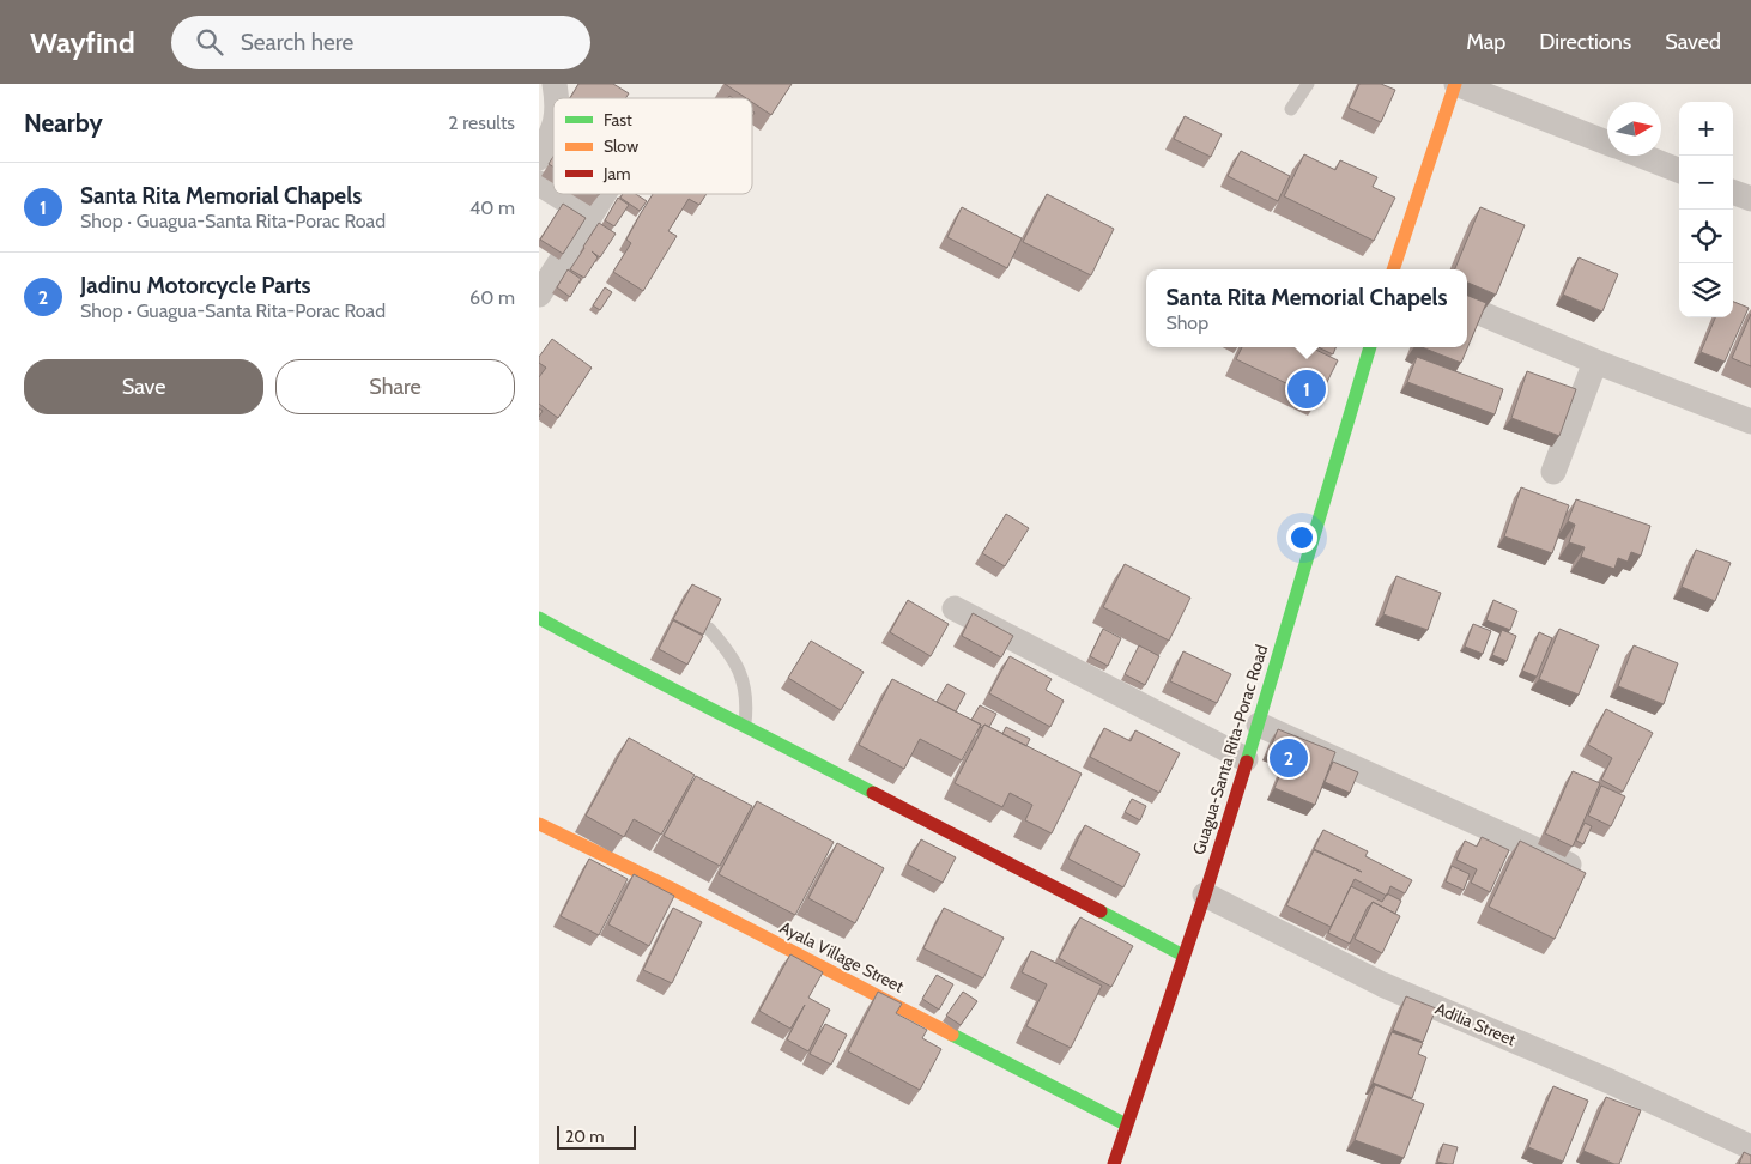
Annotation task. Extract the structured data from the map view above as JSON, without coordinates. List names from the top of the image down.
{
  "streets": {
    "street": ["Guagua-Santa Rita-Porac Road", "Ayala Village Street", "Adilia Street"]
  },
  "crossings": [
    ["Guagua-Santa Rita-Porac Road", "Ayala Village Street"],
    ["Guagua-Santa Rita-Porac Road", "Adilia Street"]
  ],
  "legend": ["Fast", "Slow", "Jam"],
  "scale_bar": "20 m",
  "north": "right",
  "page": {
    "header": "Wayfind",
    "search": "Search here",
    "nav": ["Map", "Directions", "Saved"],
    "heading": ["Nearby", "2 results"],
    "map_buttons": ["+", "−"],
    "list": [
      {
        "mark": "1",
        "name": "Santa Rita Memorial Chapels",
        "note": "Shop · Guagua-Santa Rita-Porac Road",
        "value": "40 m"
      },
      {
        "mark": "2",
        "name": "Jadinu Motorcycle Parts",
        "note": "Shop · Guagua-Santa Rita-Porac Road",
        "value": "60 m"
      }
    ],
    "popup": ["Santa Rita Memorial Chapels", "Shop"],
    "buttons": ["Save", "Share"],
    "pins": ["1", "2"],
    "scale": "20 m"
  }
}
